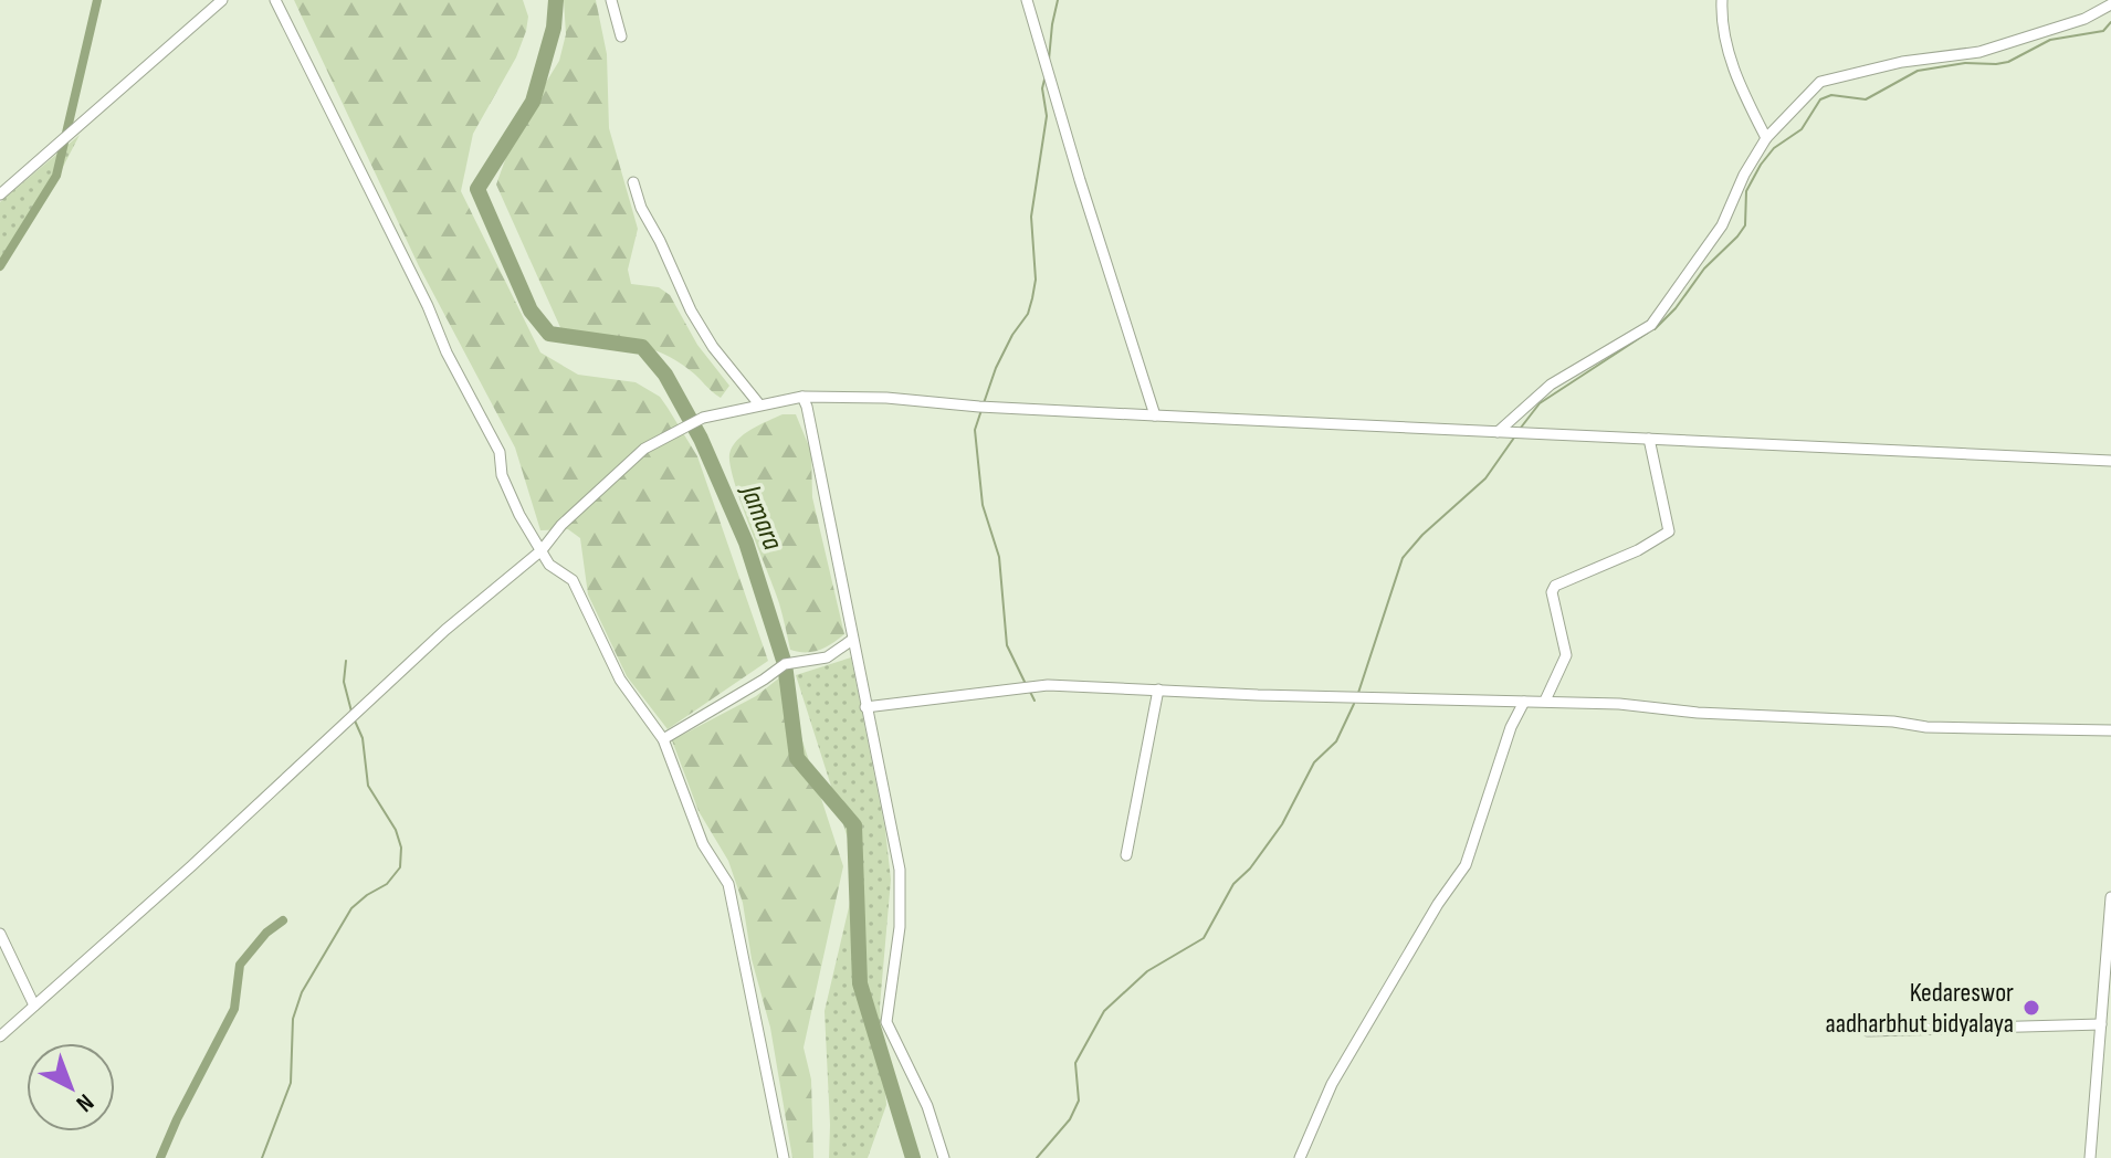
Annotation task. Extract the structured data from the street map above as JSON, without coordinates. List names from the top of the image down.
{
  "water": ["Jamara"],
  "places": ["Kedareswor aadharbhut bidyalaya"],
  "north": "bottom right"
}
